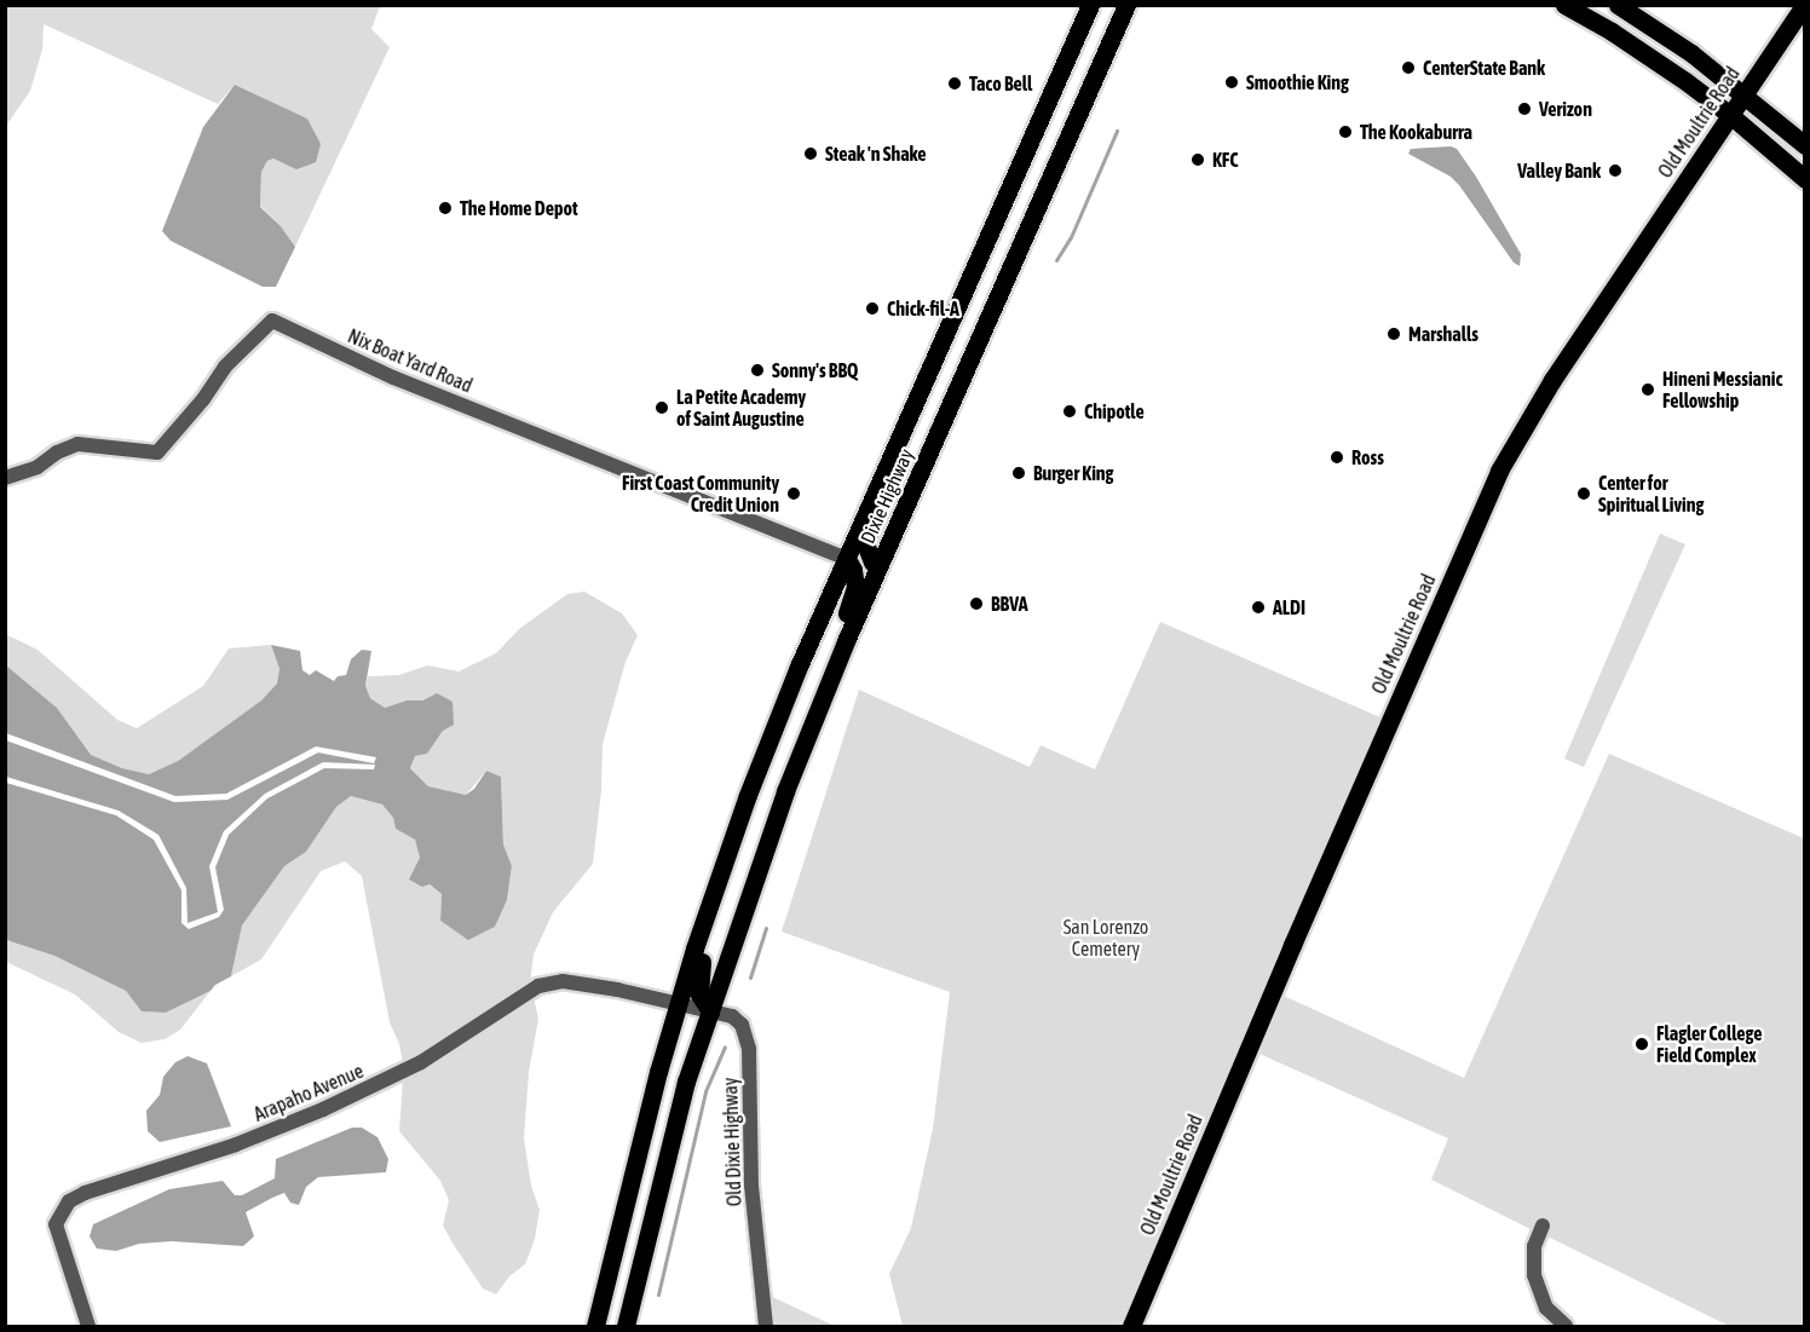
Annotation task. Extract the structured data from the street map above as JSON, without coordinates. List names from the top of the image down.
{
  "streets": {
    "main road": ["Old Moultrie Road", "Dixie Highway"],
    "street": ["Nix Boat Yard Road", "Arapaho Avenue", "Old Dixie Highway"]
  },
  "crossings": [
    ["Nix Boat Yard Road", "Dixie Highway"],
    ["Dixie Highway", "Arapaho Avenue"],
    ["Dixie Highway", "Old Dixie Highway"],
    ["Arapaho Avenue", "Old Dixie Highway"]
  ],
  "parks": ["San Lorenzo Cemetery"],
  "places": [
    "CenterState Bank",
    "Smoothie King",
    "Taco Bell",
    "Verizon",
    "The Kookaburra",
    "Steak 'n Shake",
    "KFC",
    "Valley Bank",
    "The Home Depot",
    "Chick-fil-A",
    "Marshalls",
    "Sonny's BBQ",
    "Hineni Messianic Fellowship",
    "La Petite Academy of Saint Augustine",
    "Chipotle",
    "Ross",
    "Burger King",
    "First Coast Community Credit Union",
    "Center for Spiritual Living",
    "BBVA",
    "ALDI",
    "Flagler College Field Complex"
  ]
}
